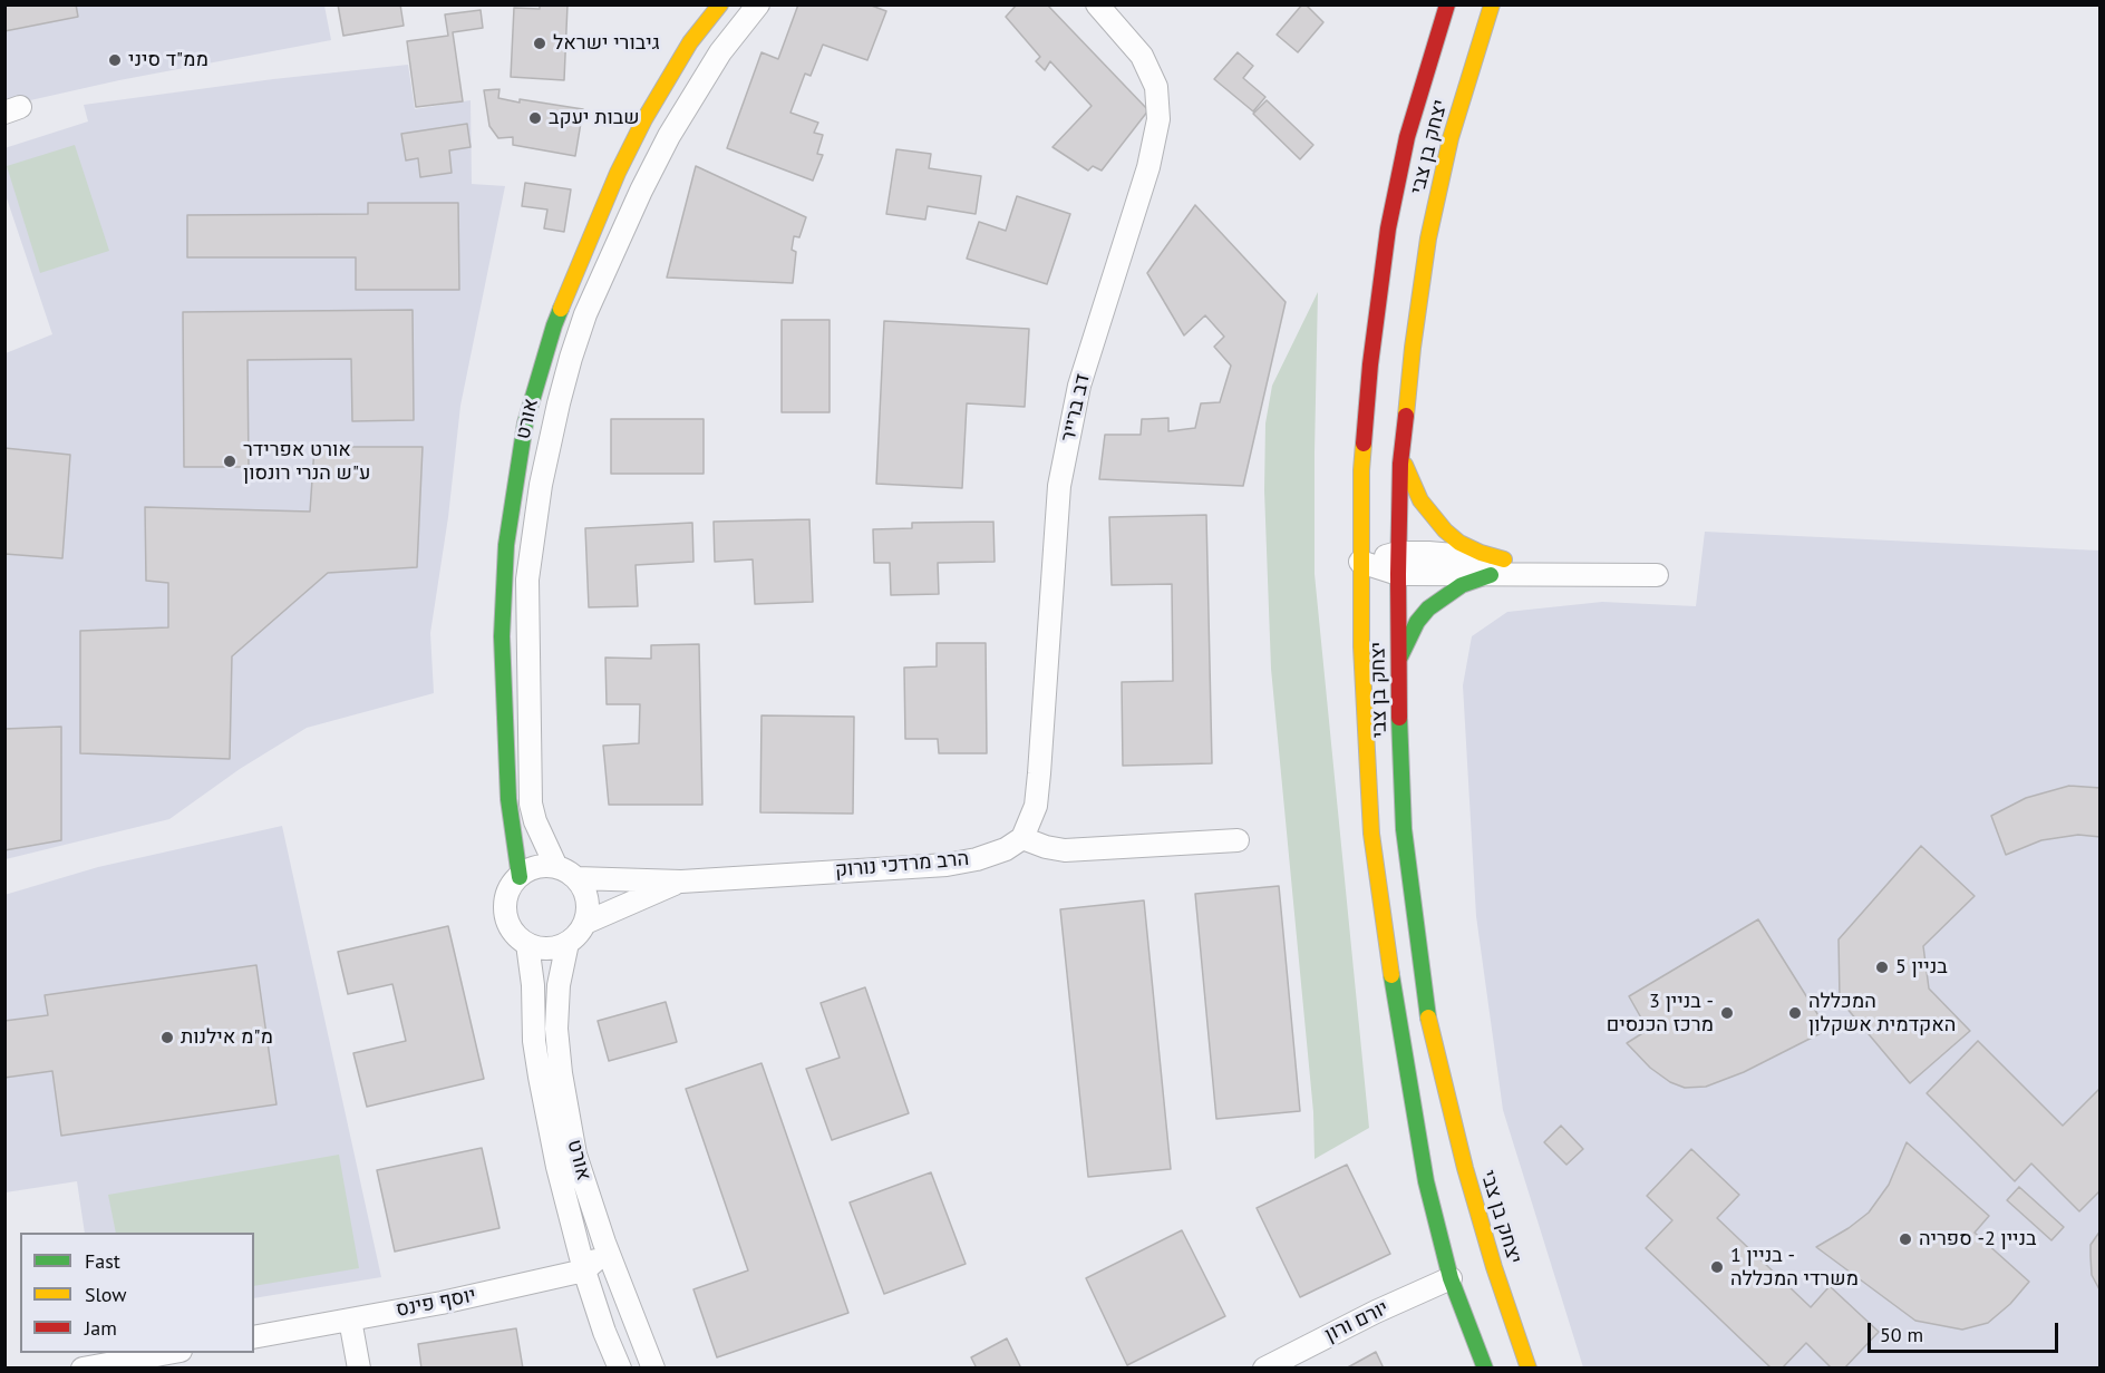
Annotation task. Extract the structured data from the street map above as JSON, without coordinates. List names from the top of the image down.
{
  "streets": {
    "street": [
      "יצחק בן צבי",
      "דב ברייר",
      "אורט",
      "הרב מרדכי נורוק",
      "יוסף פינס",
      "יורם ורון"
    ]
  },
  "crossings": [
    ["יצחק בן צבי", "יורם ורון"],
    ["דב ברייר", "הרב מרדכי נורוק"],
    ["אורט", "הרב מרדכי נורוק"],
    ["אורט", "יוסף פינס"]
  ],
  "places": [
    "גיבורי ישראל",
    "ממ\"ד סיני",
    "שבות יעקב",
    "אורט אפרידר ע\"ש הנרי רונסון",
    "בניין 5",
    "בניין 3 - מרכז הכנסים",
    "המכללה האקדמית אשקלון",
    "מ\"מ אילנות",
    "בניין 2- ספריה",
    "בניין 1 - משרדי המכללה"
  ],
  "legend": ["Fast", "Slow", "Jam"],
  "scale_bar": "50 m"
}
